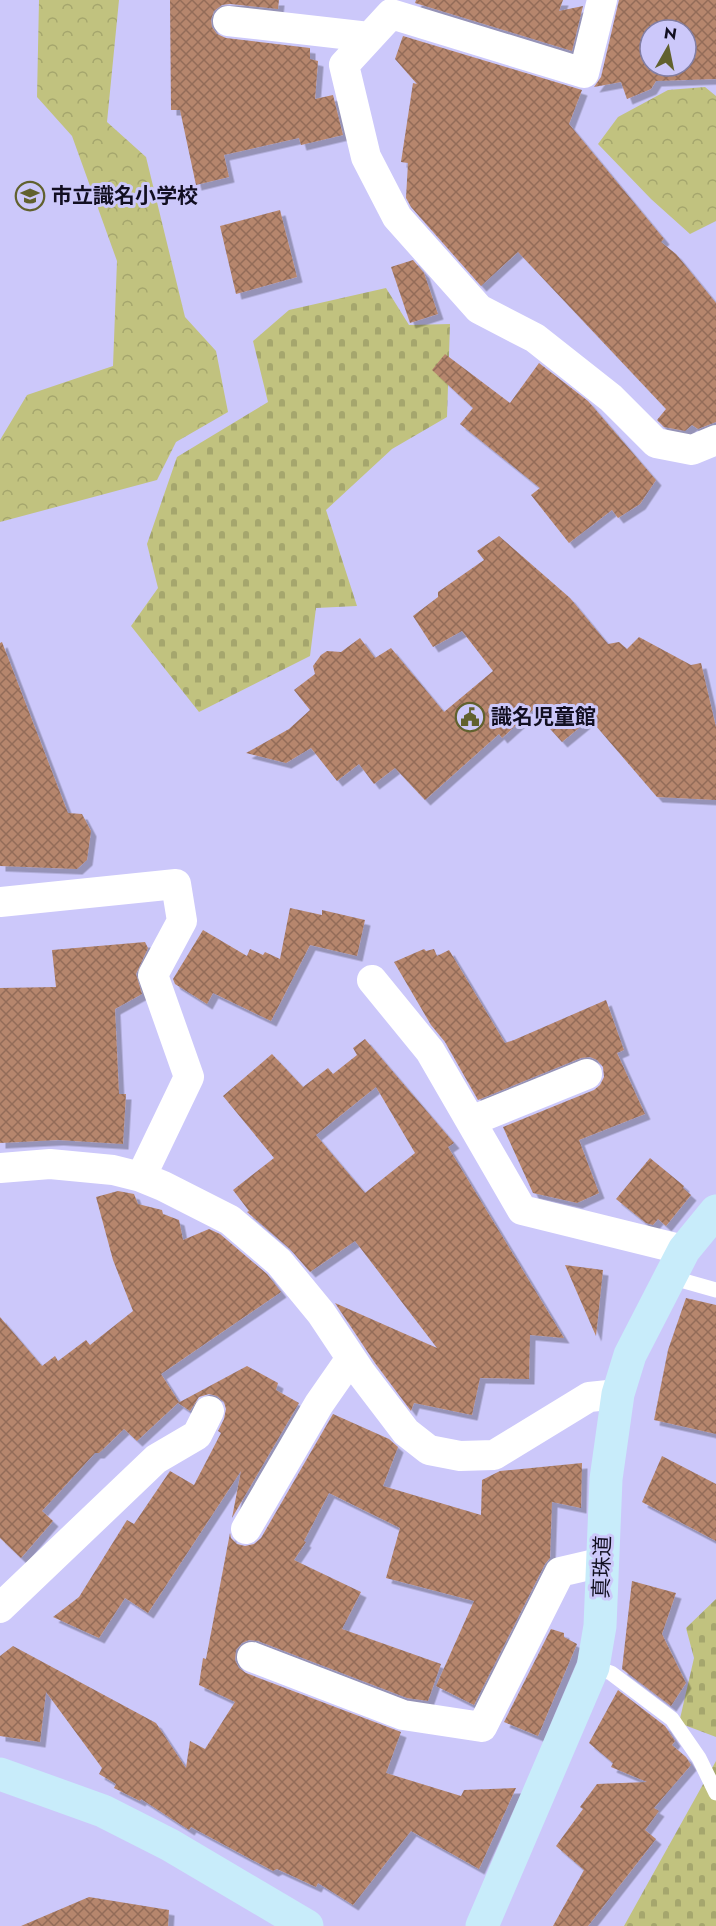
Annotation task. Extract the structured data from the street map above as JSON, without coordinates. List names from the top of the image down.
{
  "streets": {
    "street": ["真珠道"]
  },
  "places": {
    "school or university": ["市立識名小学校"],
    "public building": ["識名児童館"]
  },
  "north": "top"
}
